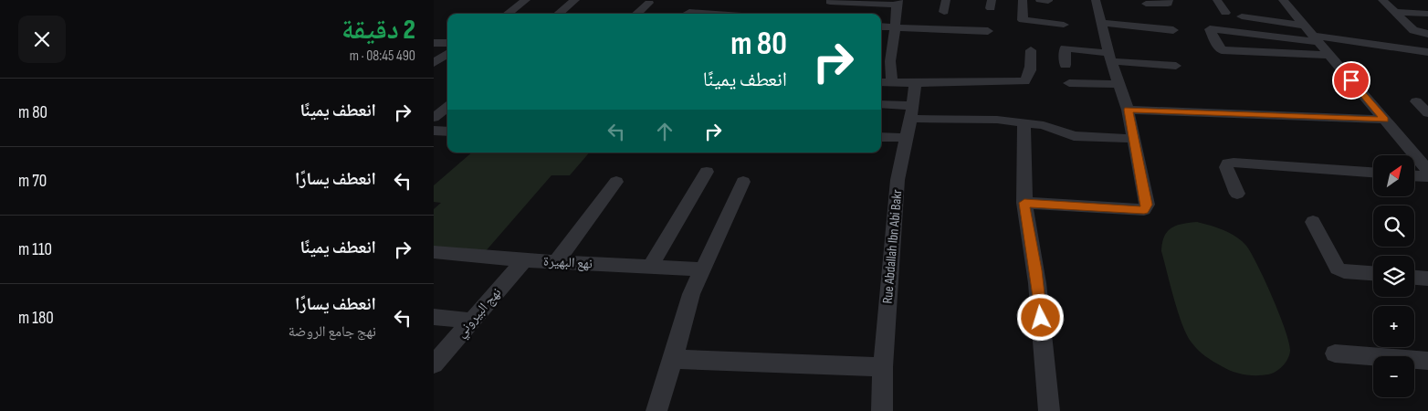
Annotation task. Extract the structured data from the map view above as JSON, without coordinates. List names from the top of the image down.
{
  "streets": {
    "street": ["Rue Abdallah Ibn Abi Bakr", "نهع البهيرة", "نهج البيروني"]
  },
  "crossings": [
    ["نهع البهيرة", "نهج البيروني"]
  ],
  "north": "top right",
  "page": {
    "heading": ["2 دقيقة", "490 m · 08:45"],
    "turn": ["80 m", "انعطف يمينًا"],
    "list": [
      {
        "name": "انعطف يمينًا",
        "value": "80 m"
      },
      {
        "name": "انعطف يسارًا",
        "value": "70 m"
      },
      {
        "name": "انعطف يمينًا",
        "value": "110 m"
      },
      {
        "name": "انعطف يسارًا",
        "note": "نهج جامع الروضة",
        "value": "180 m"
      }
    ],
    "map_buttons": ["+", "−"]
  }
}
